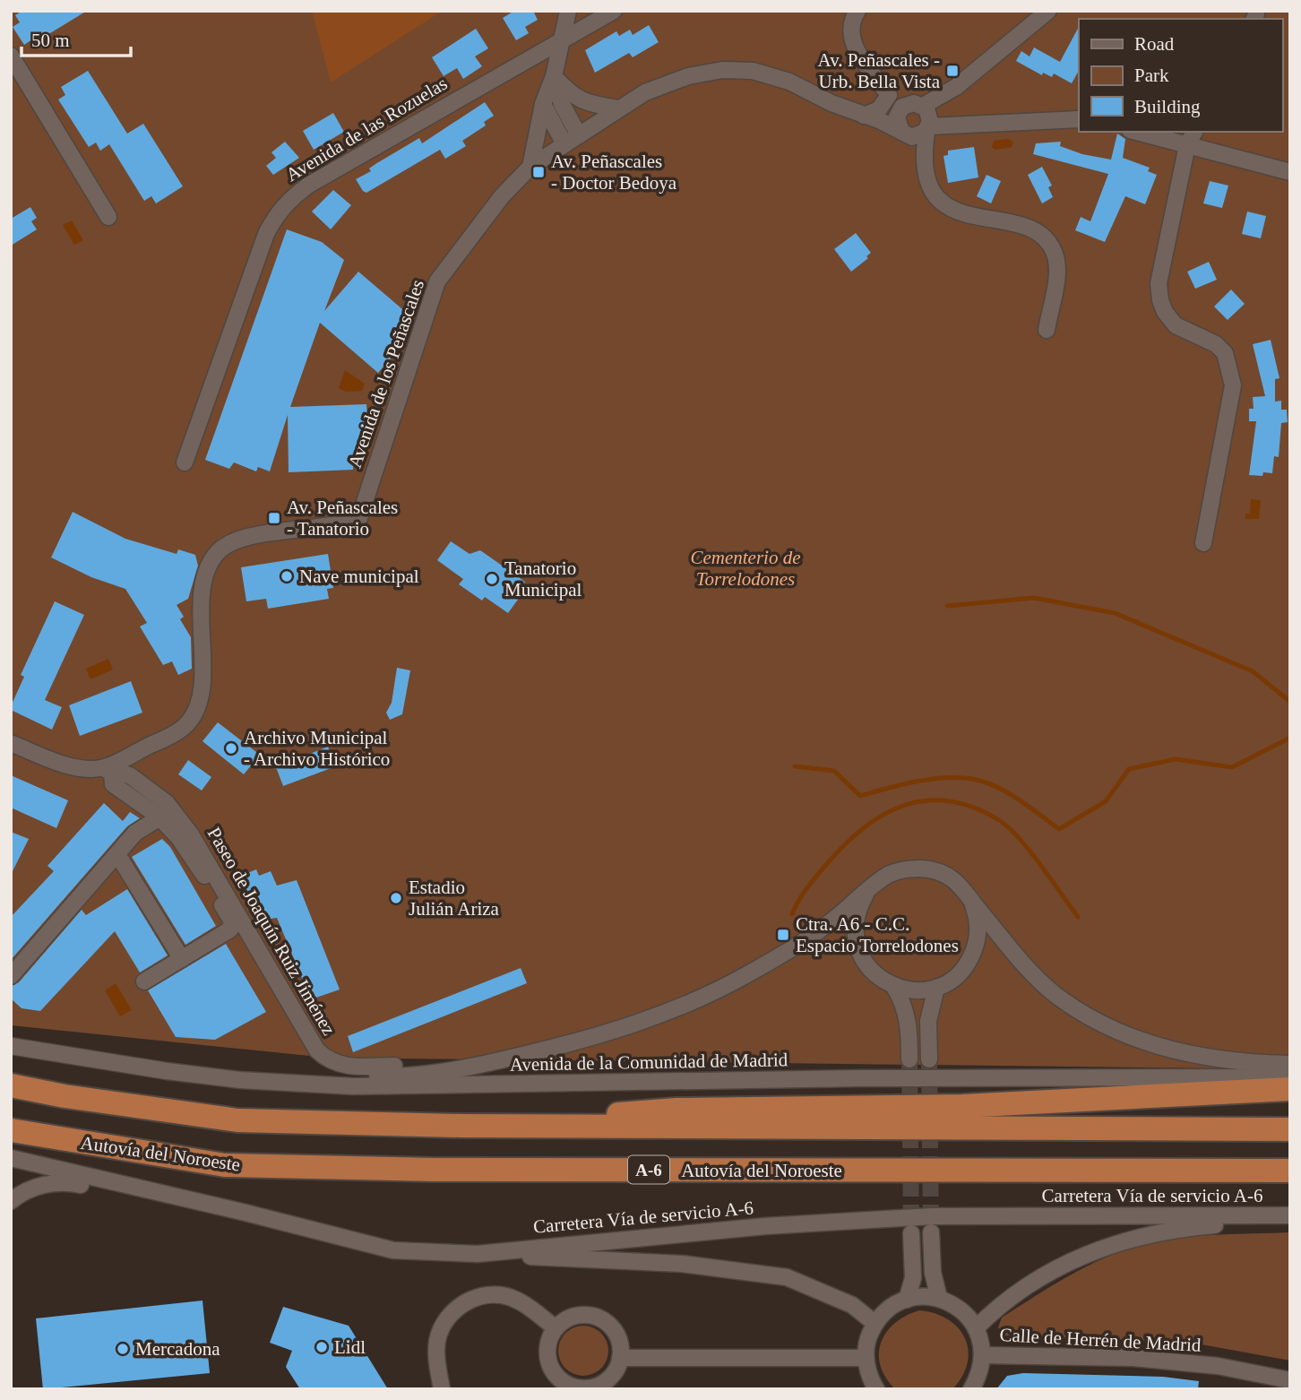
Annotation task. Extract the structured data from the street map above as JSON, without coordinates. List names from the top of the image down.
{
  "streets": {
    "highway": ["Autovía del Noroeste", "A-6"],
    "street": [
      "Avenida de las Rozuelas",
      "Avenida de los Peñascales",
      "Paseo de Joaquín Ruiz Jiménez",
      "Avenida de la Comunidad de Madrid",
      "Carretera Vía de servicio A-6",
      "Calle de Herrén de Madrid"
    ]
  },
  "crossings": [
    ["Avenida de los Peñascales", "Paseo de Joaquín Ruiz Jiménez"]
  ],
  "parks": ["Cementerio de Torrelodones"],
  "places": {
    "transit": [
      "Av. Peñascales - Urb. Bella Vista",
      "Av. Peñascales - Doctor Bedoya",
      "Av. Peñascales - Tanatorio",
      "Ctra. A6 - C.C. Espacio Torrelodones"
    ],
    "other": [
      "Nave municipal",
      "Tanatorio Municipal",
      "Archivo Municipal - Archivo Histórico",
      "Estadio Julián Ariza",
      "Lidl",
      "Mercadona"
    ]
  },
  "legend": ["Road", "Park", "Building"],
  "scale_bar": "50 m"
}
